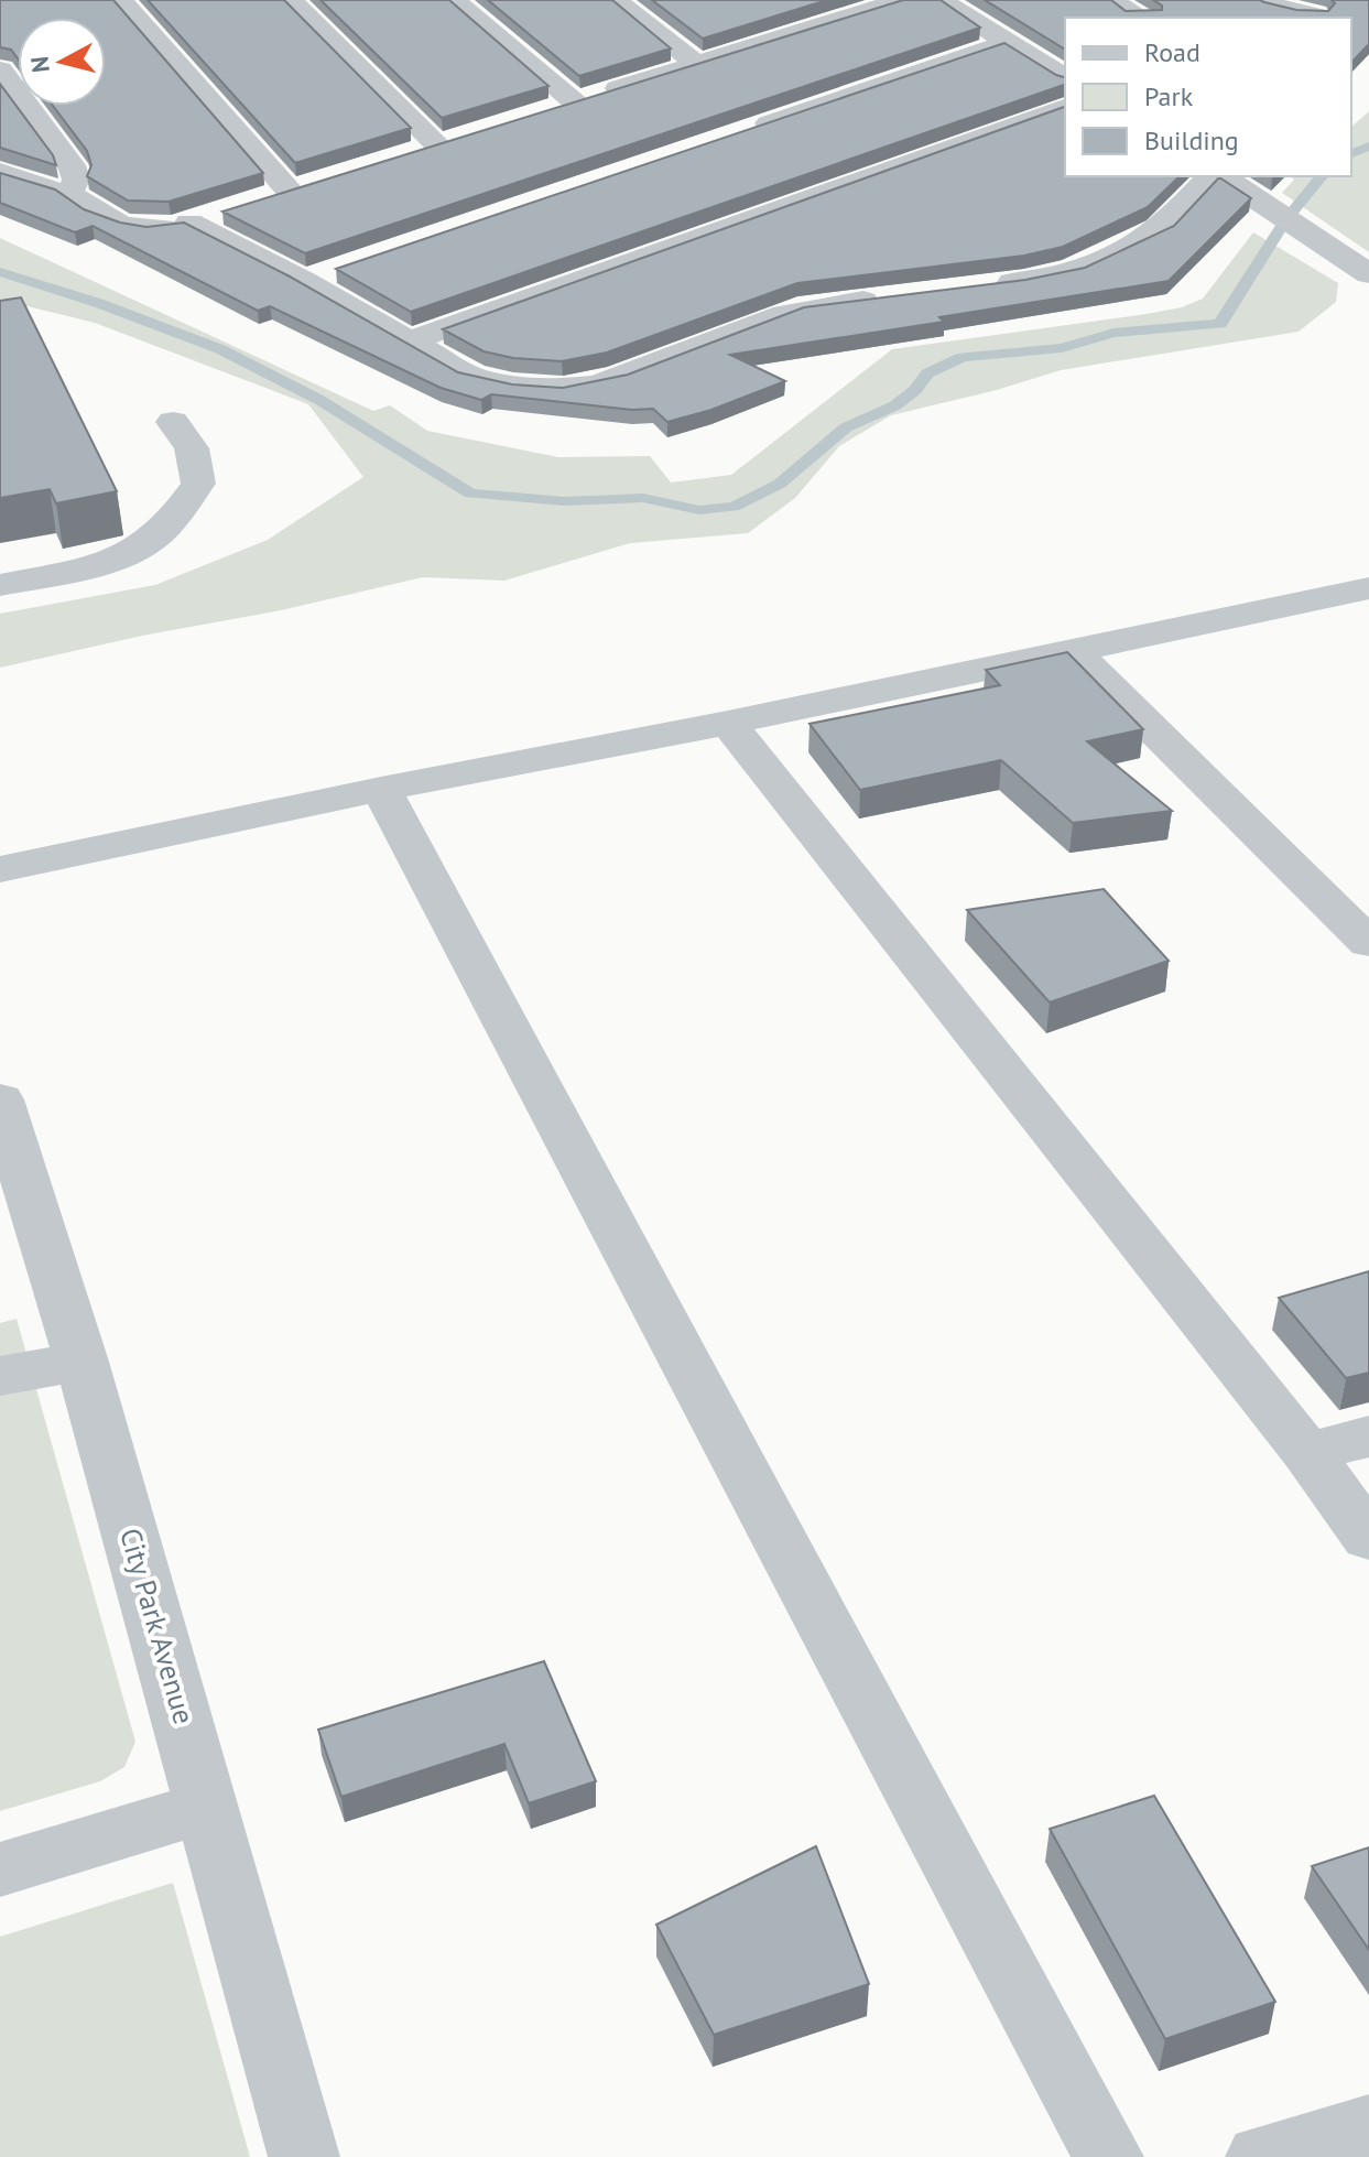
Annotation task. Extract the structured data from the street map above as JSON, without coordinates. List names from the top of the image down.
{
  "streets": {
    "street": ["City Park Avenue"]
  },
  "legend": ["Road", "Park", "Building"],
  "north": "left"
}
